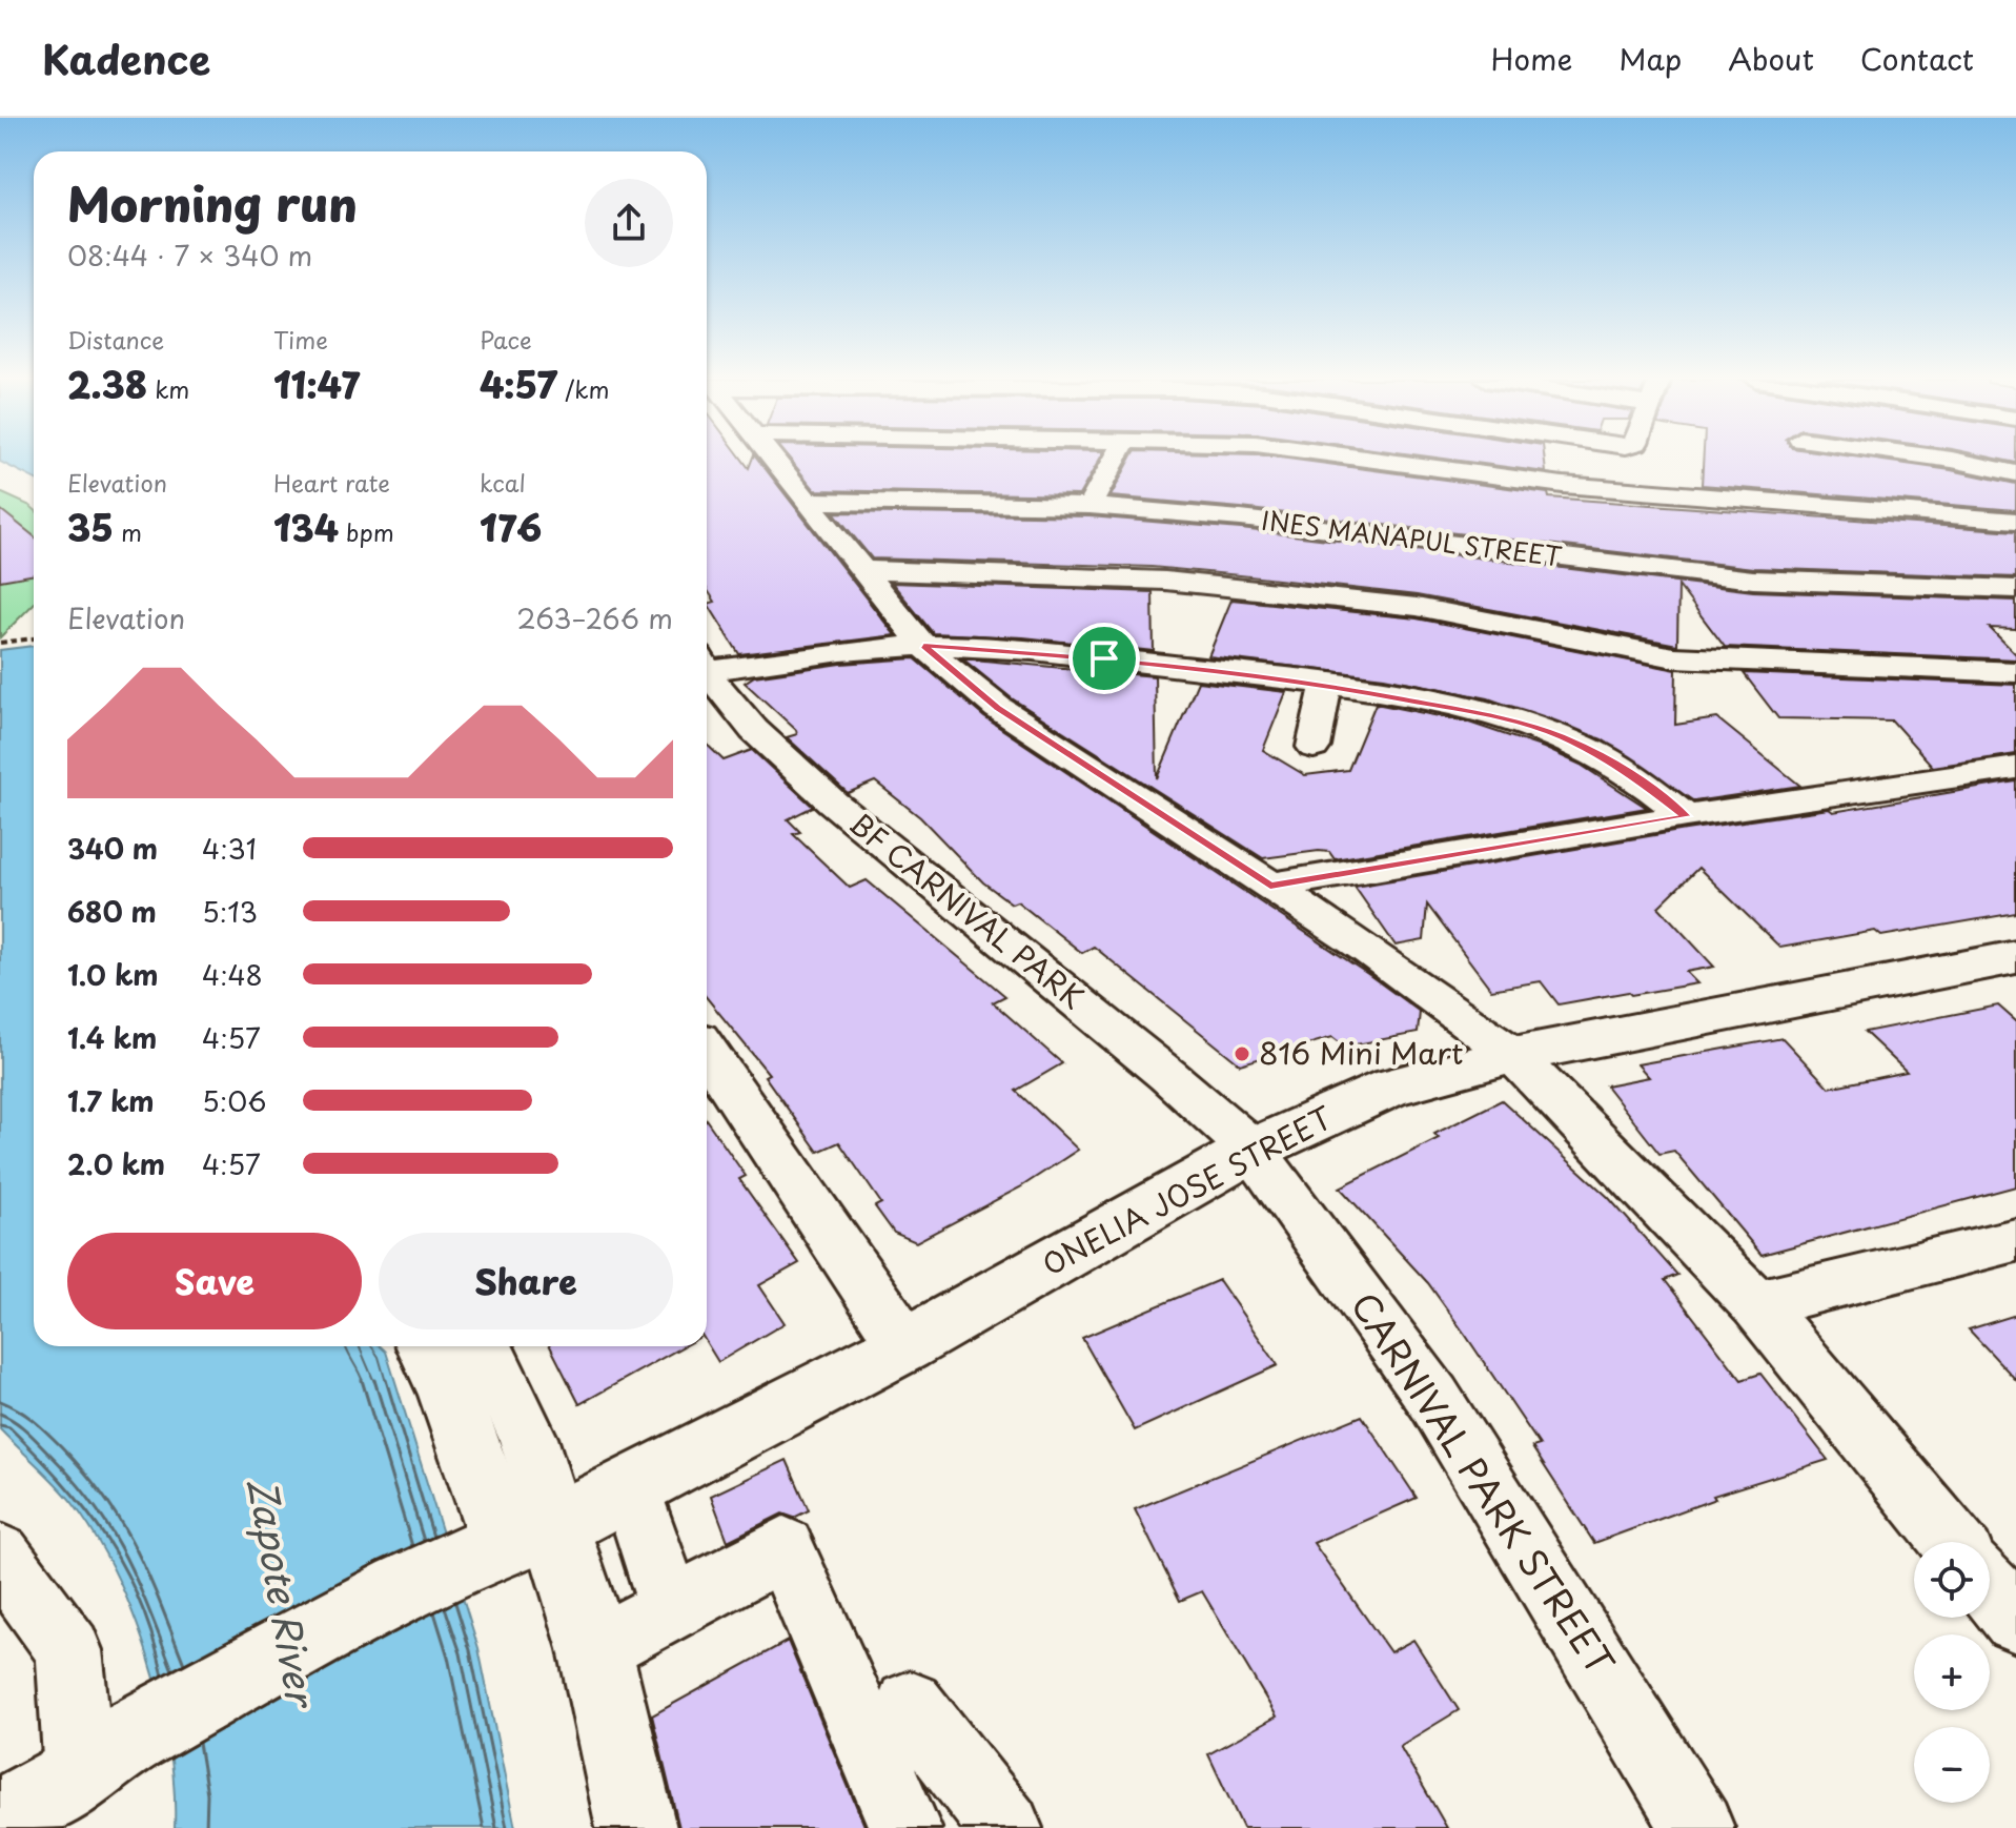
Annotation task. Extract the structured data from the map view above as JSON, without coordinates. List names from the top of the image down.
{
  "streets": {
    "main road": ["ONELIA JOSE STREET"],
    "street": ["INES MANAPUL STREET", "BF CARNIVAL PARK", "CARNIVAL PARK STREET"]
  },
  "crossings": [
    ["BF CARNIVAL PARK", "ONELIA JOSE STREET"],
    ["BF CARNIVAL PARK", "CARNIVAL PARK STREET"],
    ["ONELIA JOSE STREET", "CARNIVAL PARK STREET"]
  ],
  "water": ["Zapote River"],
  "places": ["816 Mini Mart"],
  "page": {
    "header": "Kadence",
    "nav": [
      "Home",
      "Map",
      "About",
      "Contact"
    ],
    "heading": ["Morning run", "08:44 · 7 × 340 m"],
    "stats": [
      ["Distance", "2.38 km"],
      ["Time", "11:47"],
      ["Pace", "4:57 /km"],
      ["Elevation", "35 m"],
      ["Heart rate", "134 bpm"],
      ["kcal", "176"]
    ],
    "chart": ["Elevation", "263–266 m"],
    "list": [
      {
        "name": "340 m",
        "note": "4:31"
      },
      {
        "name": "680 m",
        "note": "5:13"
      },
      {
        "name": "1.0 km",
        "note": "4:48"
      },
      {
        "name": "1.4 km",
        "note": "4:57"
      },
      {
        "name": "1.7 km",
        "note": "5:06"
      },
      {
        "name": "2.0 km",
        "note": "4:57"
      }
    ],
    "buttons": ["Save", "Share"],
    "map_buttons": ["+", "−"]
  }
}
